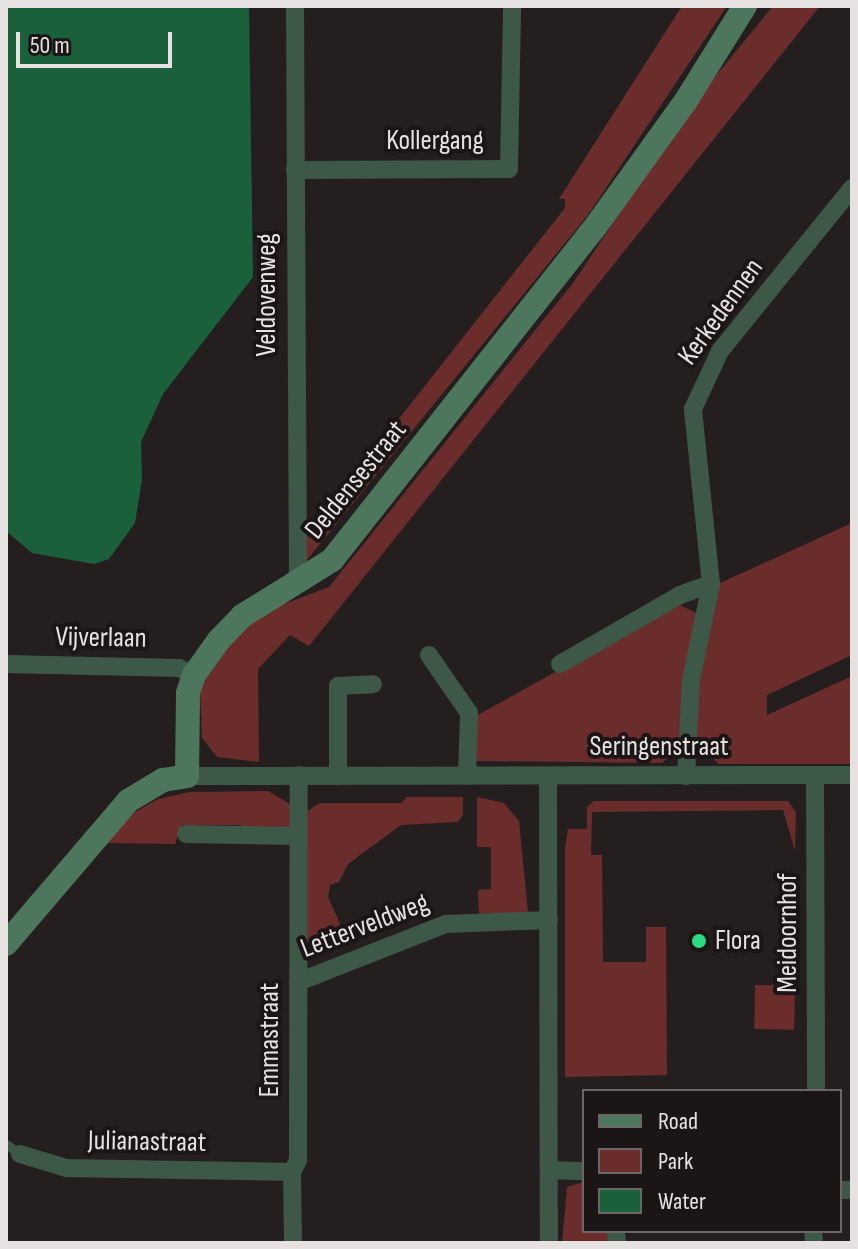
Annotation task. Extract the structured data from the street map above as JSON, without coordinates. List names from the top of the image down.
{
  "streets": {
    "street": [
      "Kollergang",
      "Veldovenweg",
      "Kerkedennen",
      "Deldensestraat",
      "Vijverlaan",
      "Seringenstraat",
      "Letterveldweg",
      "Meidoornhof",
      "Emmastraat",
      "Julianastraat"
    ]
  },
  "crossings": [
    ["Kollergang", "Veldovenweg"],
    ["Veldovenweg", "Deldensestraat"],
    ["Kerkedennen", "Seringenstraat"],
    ["Deldensestraat", "Vijverlaan"],
    ["Seringenstraat", "Meidoornhof"],
    ["Seringenstraat", "Emmastraat"],
    ["Letterveldweg", "Emmastraat"],
    ["Emmastraat", "Julianastraat"]
  ],
  "places": ["Flora"],
  "legend": ["Road", "Park", "Water"],
  "scale_bar": "50 m"
}
